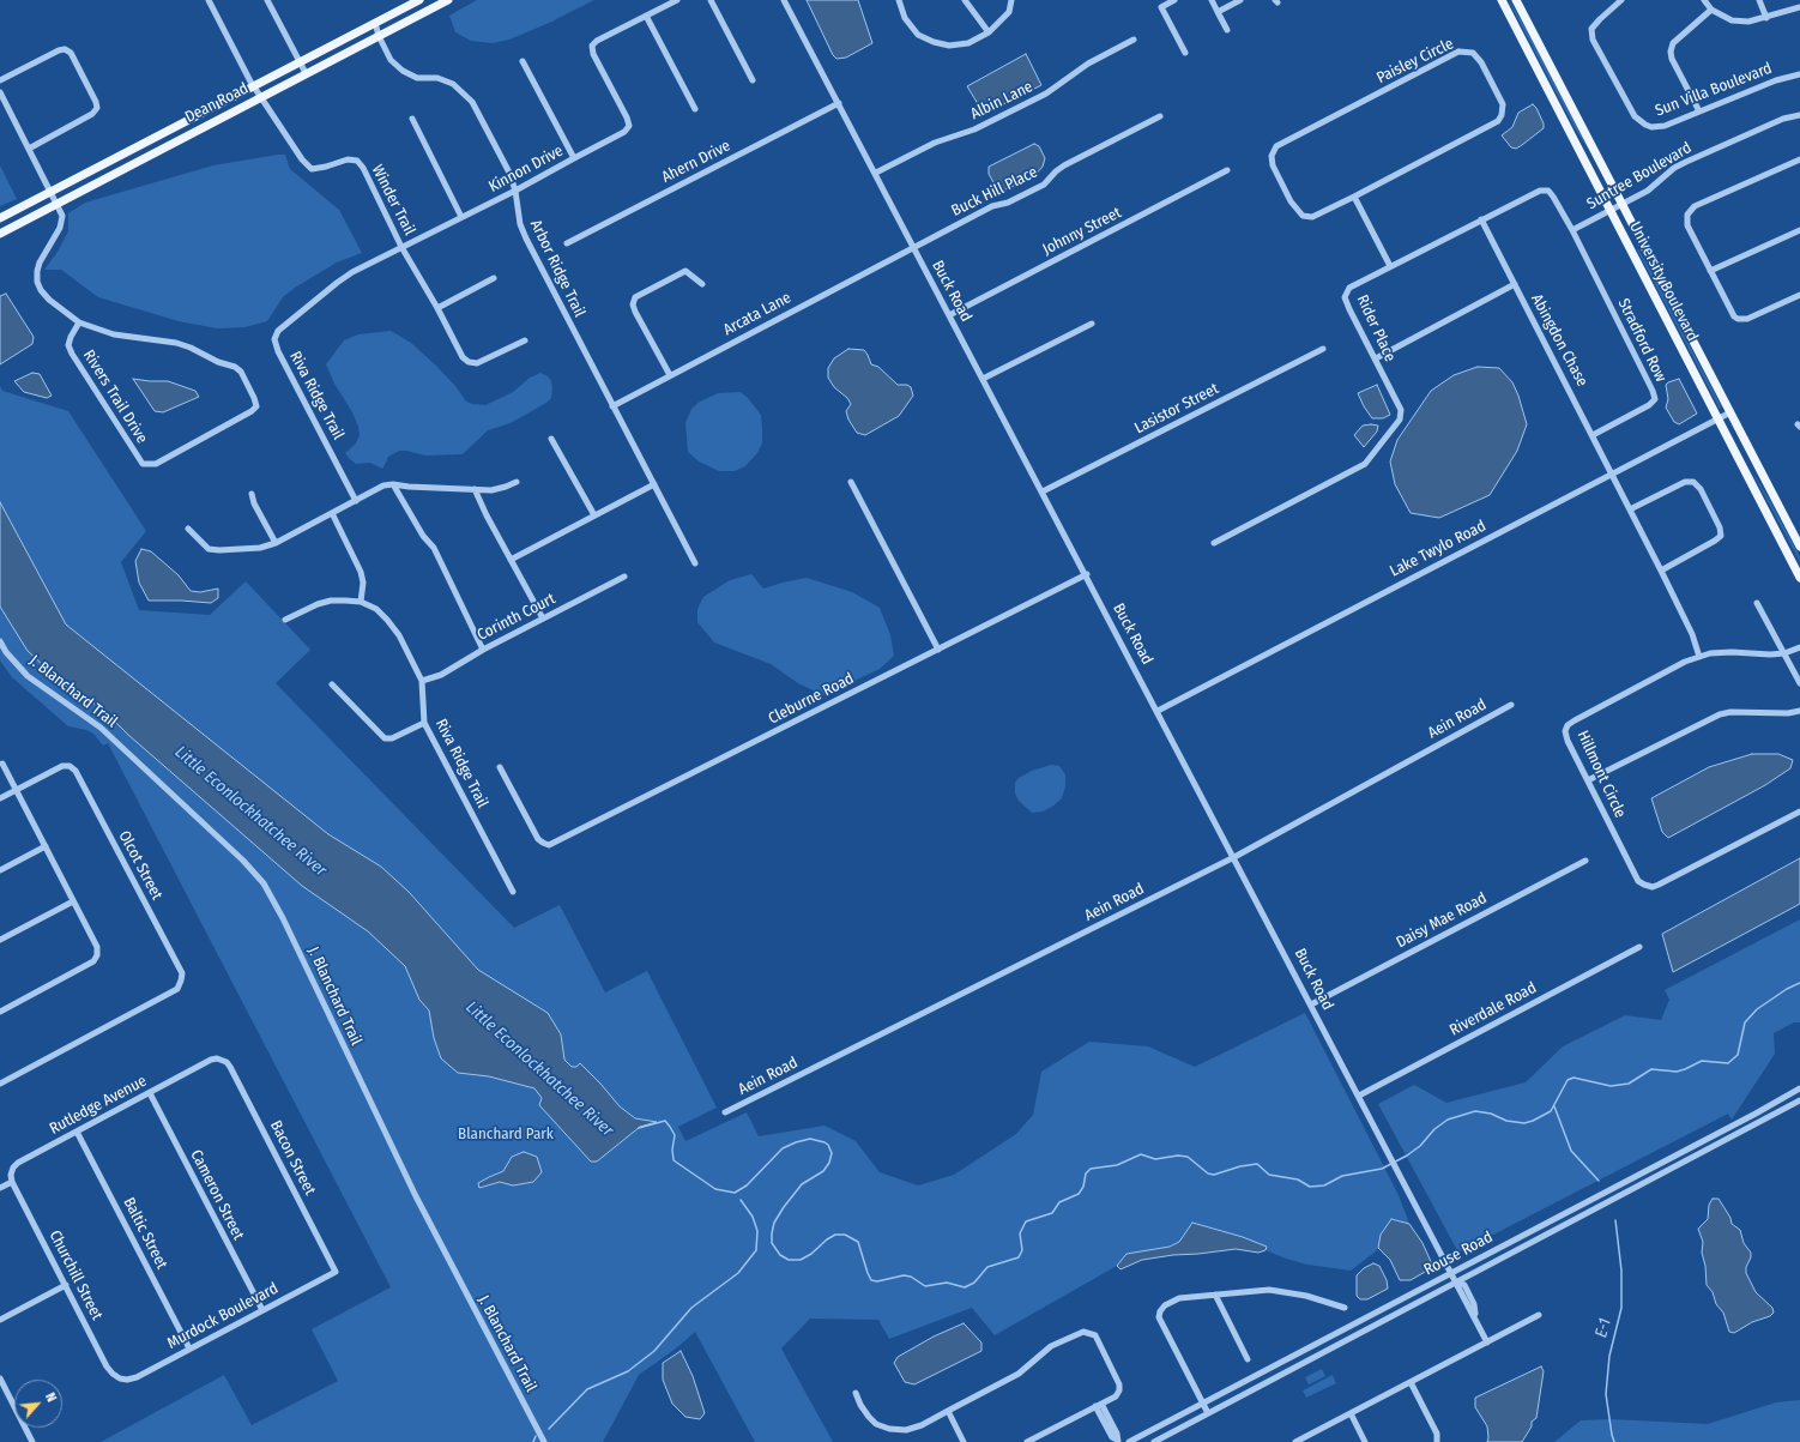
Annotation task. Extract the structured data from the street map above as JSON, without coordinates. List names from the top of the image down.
{
  "streets": {
    "main road": ["Dean Road", "University Boulevard"],
    "street": [
      "Paisley Circle",
      "Sun Villa Boulevard",
      "Albin Lane",
      "Ahern Drive",
      "Kinnon Drive",
      "Suntree Boulevard",
      "Buck Hill Place",
      "Winder Trail",
      "Johnny Street",
      "Arbor Ridge Trail",
      "Buck Road",
      "Arcata Lane",
      "Rider Place",
      "Abingdon Chase",
      "Stradford Row",
      "Riva Ridge Trail",
      "Rivers Trail Drive",
      "Lasistor Street",
      "Lake Twylo Road",
      "Corinth Court",
      "J. Blanchard Trail",
      "Cleburne Road",
      "Aein Road",
      "Hillmont Circle",
      "Olcot Street",
      "Daisy Mae Road",
      "Riverdale Road",
      "Rutledge Avenue",
      "Bacon Street",
      "Cameron Street",
      "Baltic Street",
      "Rouse Road",
      "Churchill Street",
      "Murdock Boulevard"
    ]
  },
  "crossings": [
    ["Albin Lane", "Buck Road"],
    ["Dean Road", "Winder Trail"],
    ["Dean Road", "Arbor Ridge Trail"],
    ["Dean Road", "Rivers Trail Drive"],
    ["Ahern Drive", "Buck Road"],
    ["Kinnon Drive", "Winder Trail"],
    ["Kinnon Drive", "Arbor Ridge Trail"],
    ["Kinnon Drive", "Riva Ridge Trail"],
    ["Suntree Boulevard", "University Boulevard"],
    ["Suntree Boulevard", "Rider Place"],
    ["Suntree Boulevard", "Stradford Row"],
    ["Buck Hill Place", "Buck Road"],
    ["Buck Hill Place", "Arcata Lane"],
    ["Johnny Street", "Buck Road"],
    ["Arbor Ridge Trail", "Arcata Lane"],
    ["University Boulevard", "Lake Twylo Road"],
    ["Buck Road", "Arcata Lane"],
    ["Buck Road", "Lasistor Street"],
    ["Buck Road", "Lake Twylo Road"],
    ["Buck Road", "Cleburne Road"],
    ["Buck Road", "Aein Road"],
    ["Buck Road", "Daisy Mae Road"],
    ["Buck Road", "Riverdale Road"],
    ["Buck Road", "Rouse Road"],
    ["Rider Place", "Abingdon Chase"],
    ["Rider Place", "Stradford Row"],
    ["Abingdon Chase", "Stradford Row"],
    ["Abingdon Chase", "Lake Twylo Road"],
    ["Abingdon Chase", "Hillmont Circle"],
    ["Riva Ridge Trail", "Corinth Court"],
    ["Rutledge Avenue", "Bacon Street"],
    ["Rutledge Avenue", "Cameron Street"],
    ["Rutledge Avenue", "Baltic Street"],
    ["Rutledge Avenue", "Churchill Street"],
    ["Bacon Street", "Murdock Boulevard"],
    ["Cameron Street", "Murdock Boulevard"],
    ["Baltic Street", "Murdock Boulevard"],
    ["Churchill Street", "Murdock Boulevard"]
  ],
  "water": ["Little Econlockhatchee River", "E-1"],
  "parks": ["Blanchard Park"],
  "north": "top right"
}
